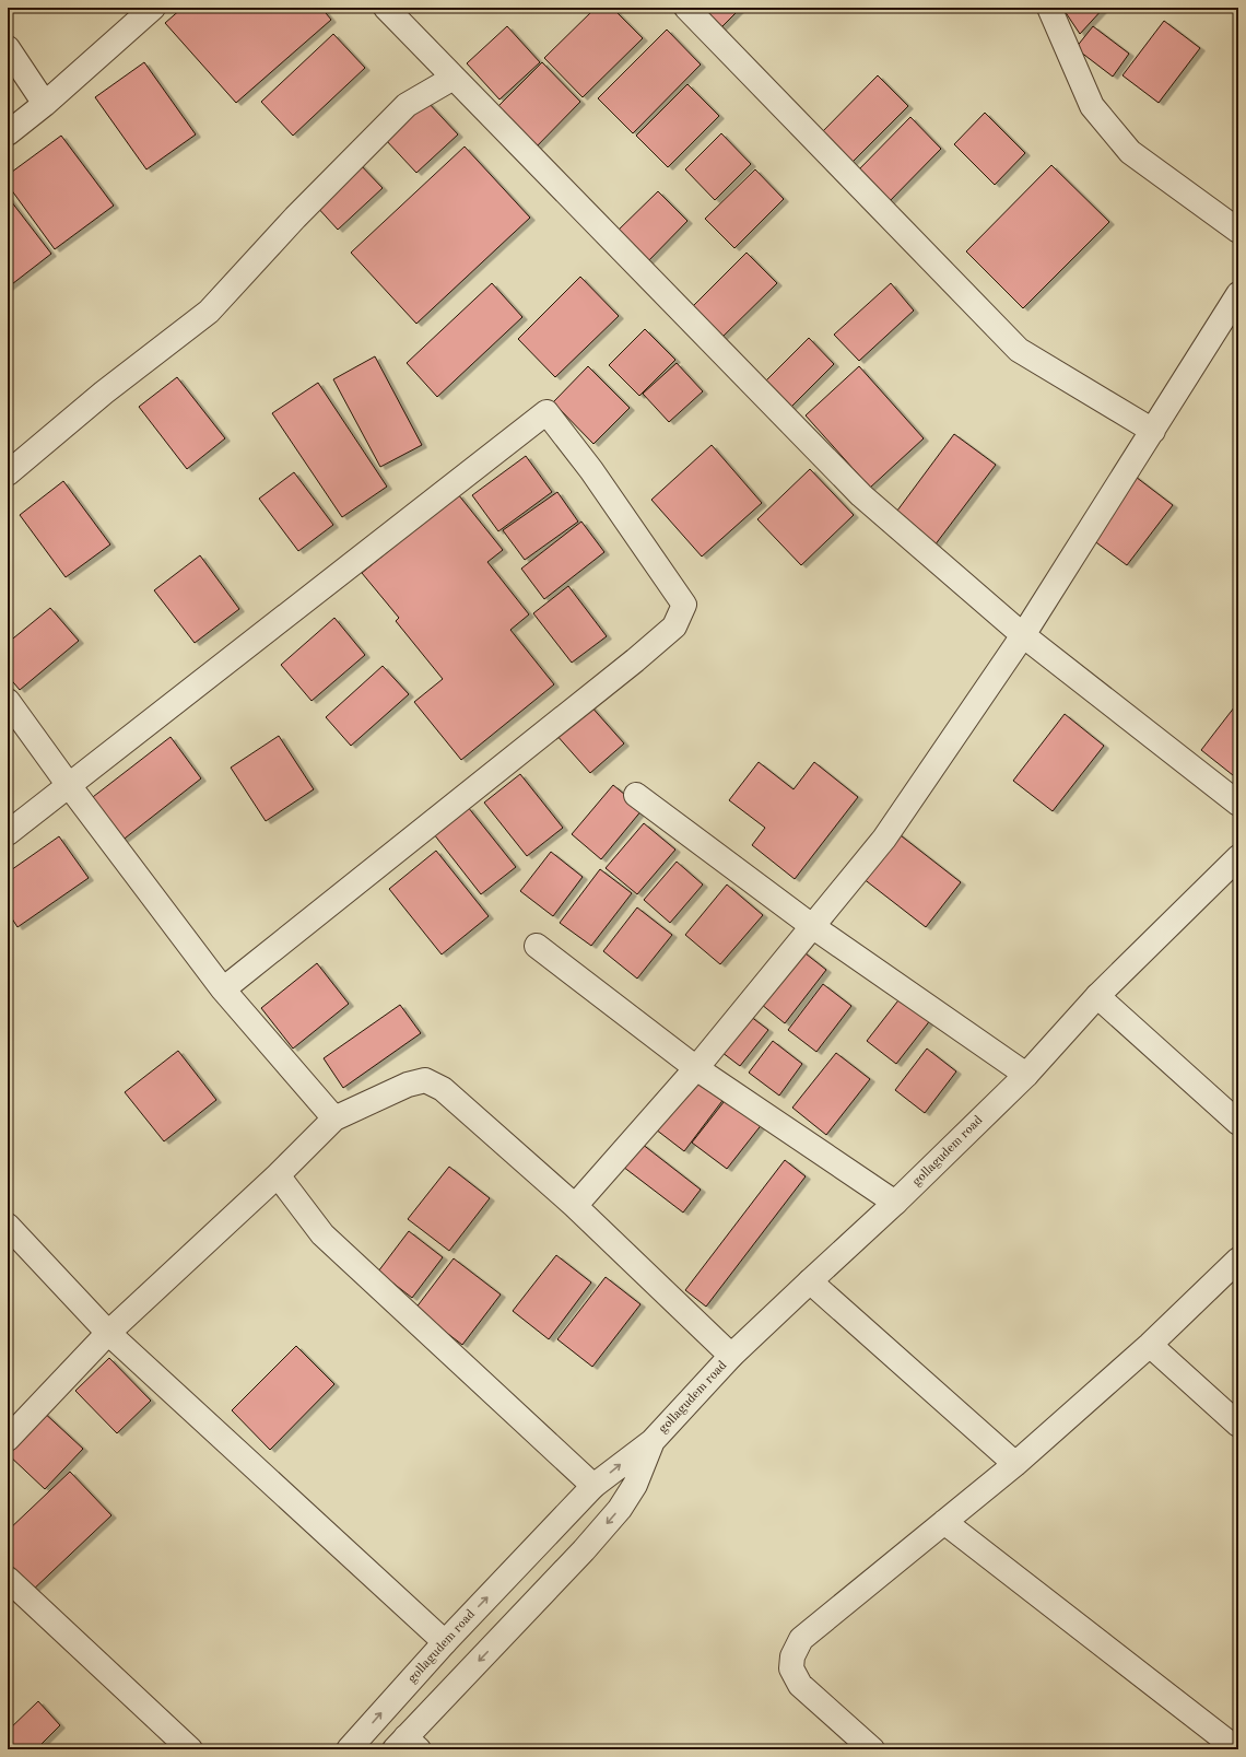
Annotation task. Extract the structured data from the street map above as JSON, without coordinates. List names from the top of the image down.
{
  "streets": {
    "street": ["gollagudem road"]
  }
}
